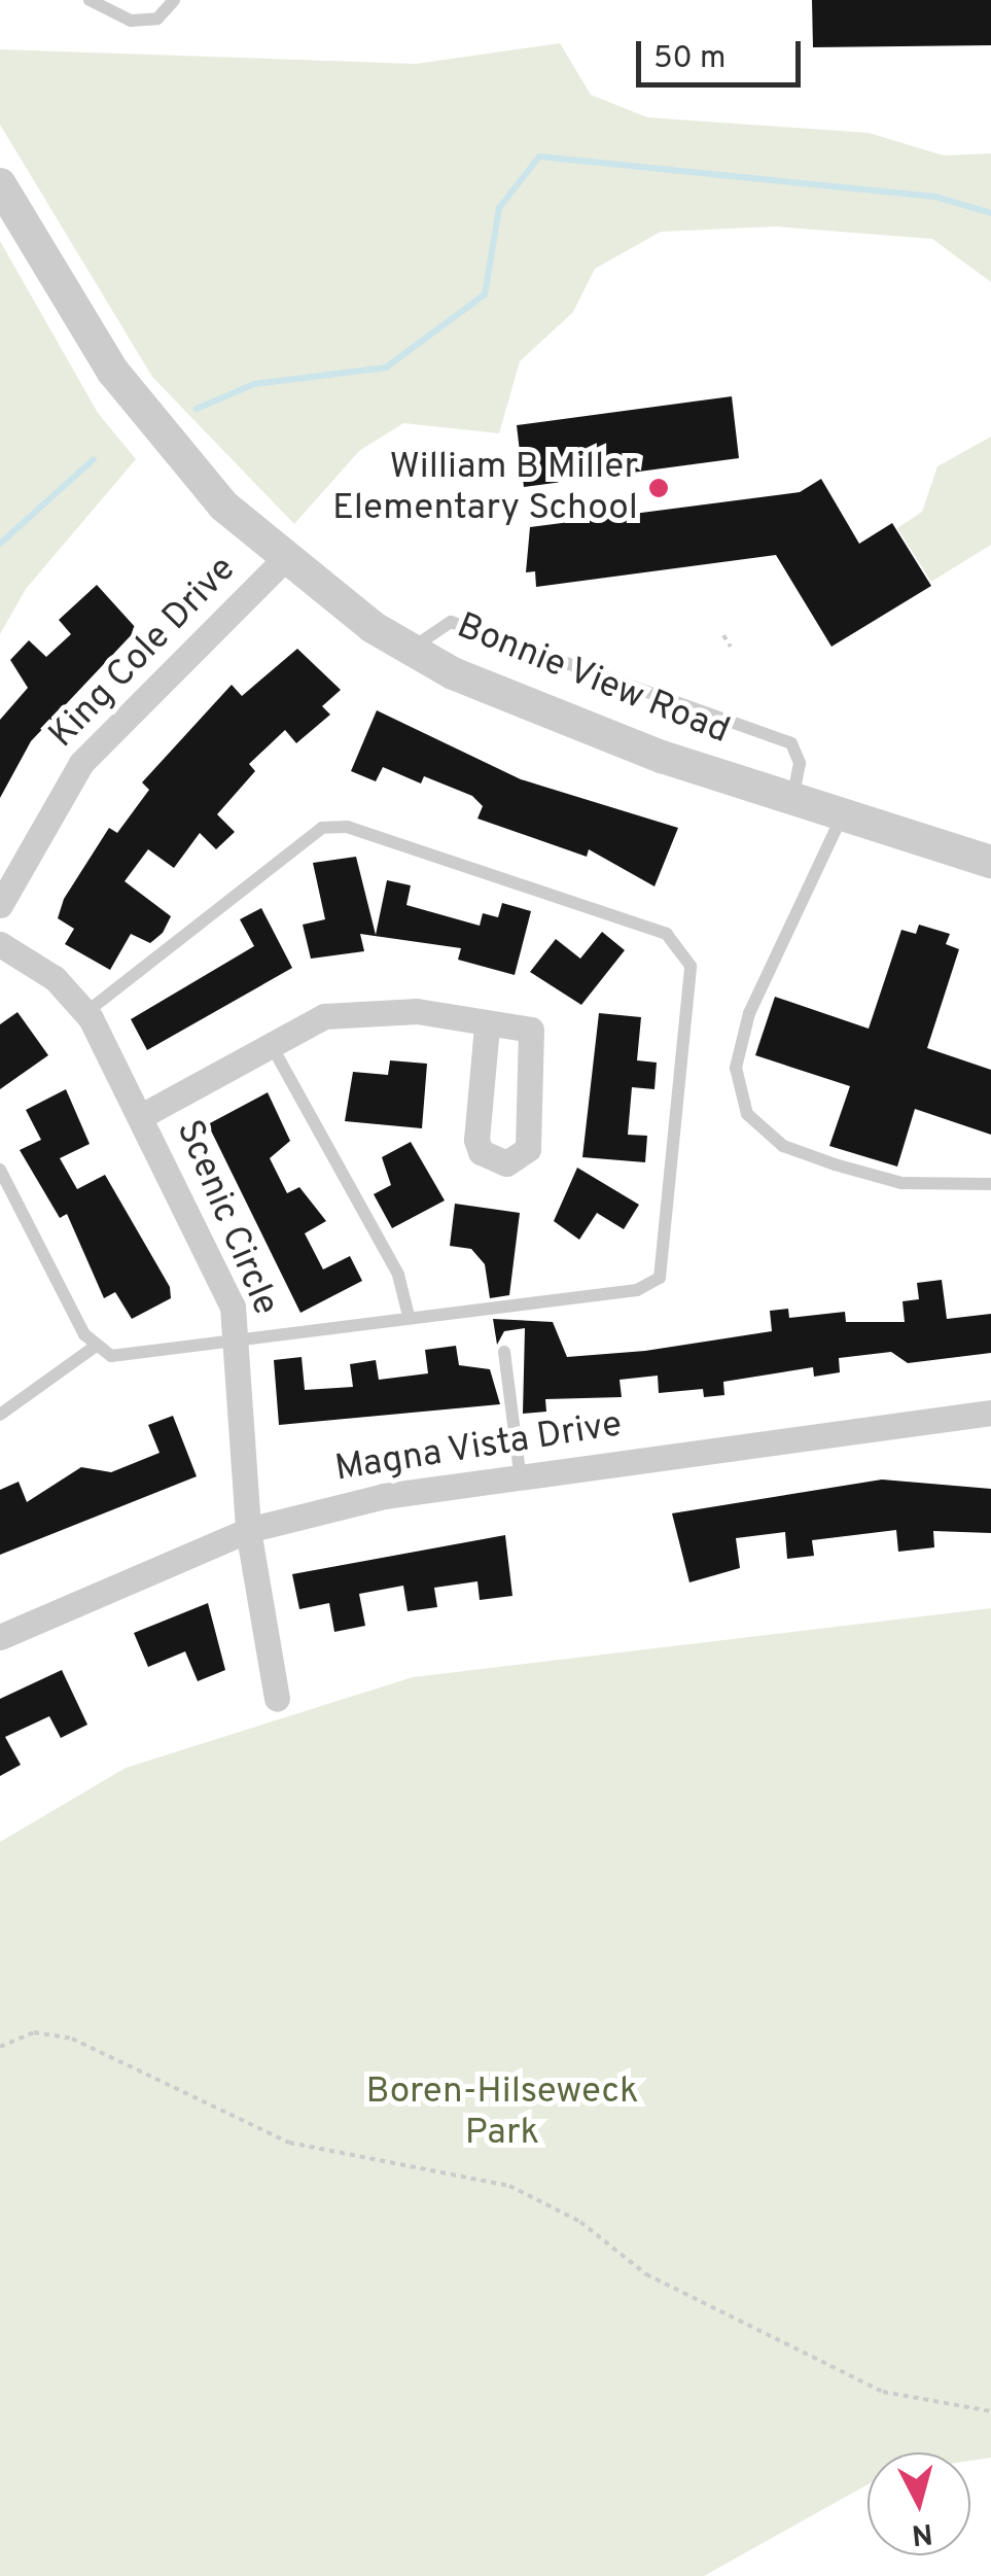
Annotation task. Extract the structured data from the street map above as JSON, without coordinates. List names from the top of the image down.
{
  "streets": {
    "street": [
      "King Cole Drive",
      "Bonnie View Road",
      "Scenic Circle",
      "Magna Vista Drive"
    ]
  },
  "crossings": [
    ["King Cole Drive", "Bonnie View Road"],
    ["Scenic Circle", "Magna Vista Drive"]
  ],
  "parks": ["Boren-Hilseweck Park"],
  "places": ["William B Miller Elementary School"],
  "scale_bar": "50 m",
  "north": "bottom"
}
